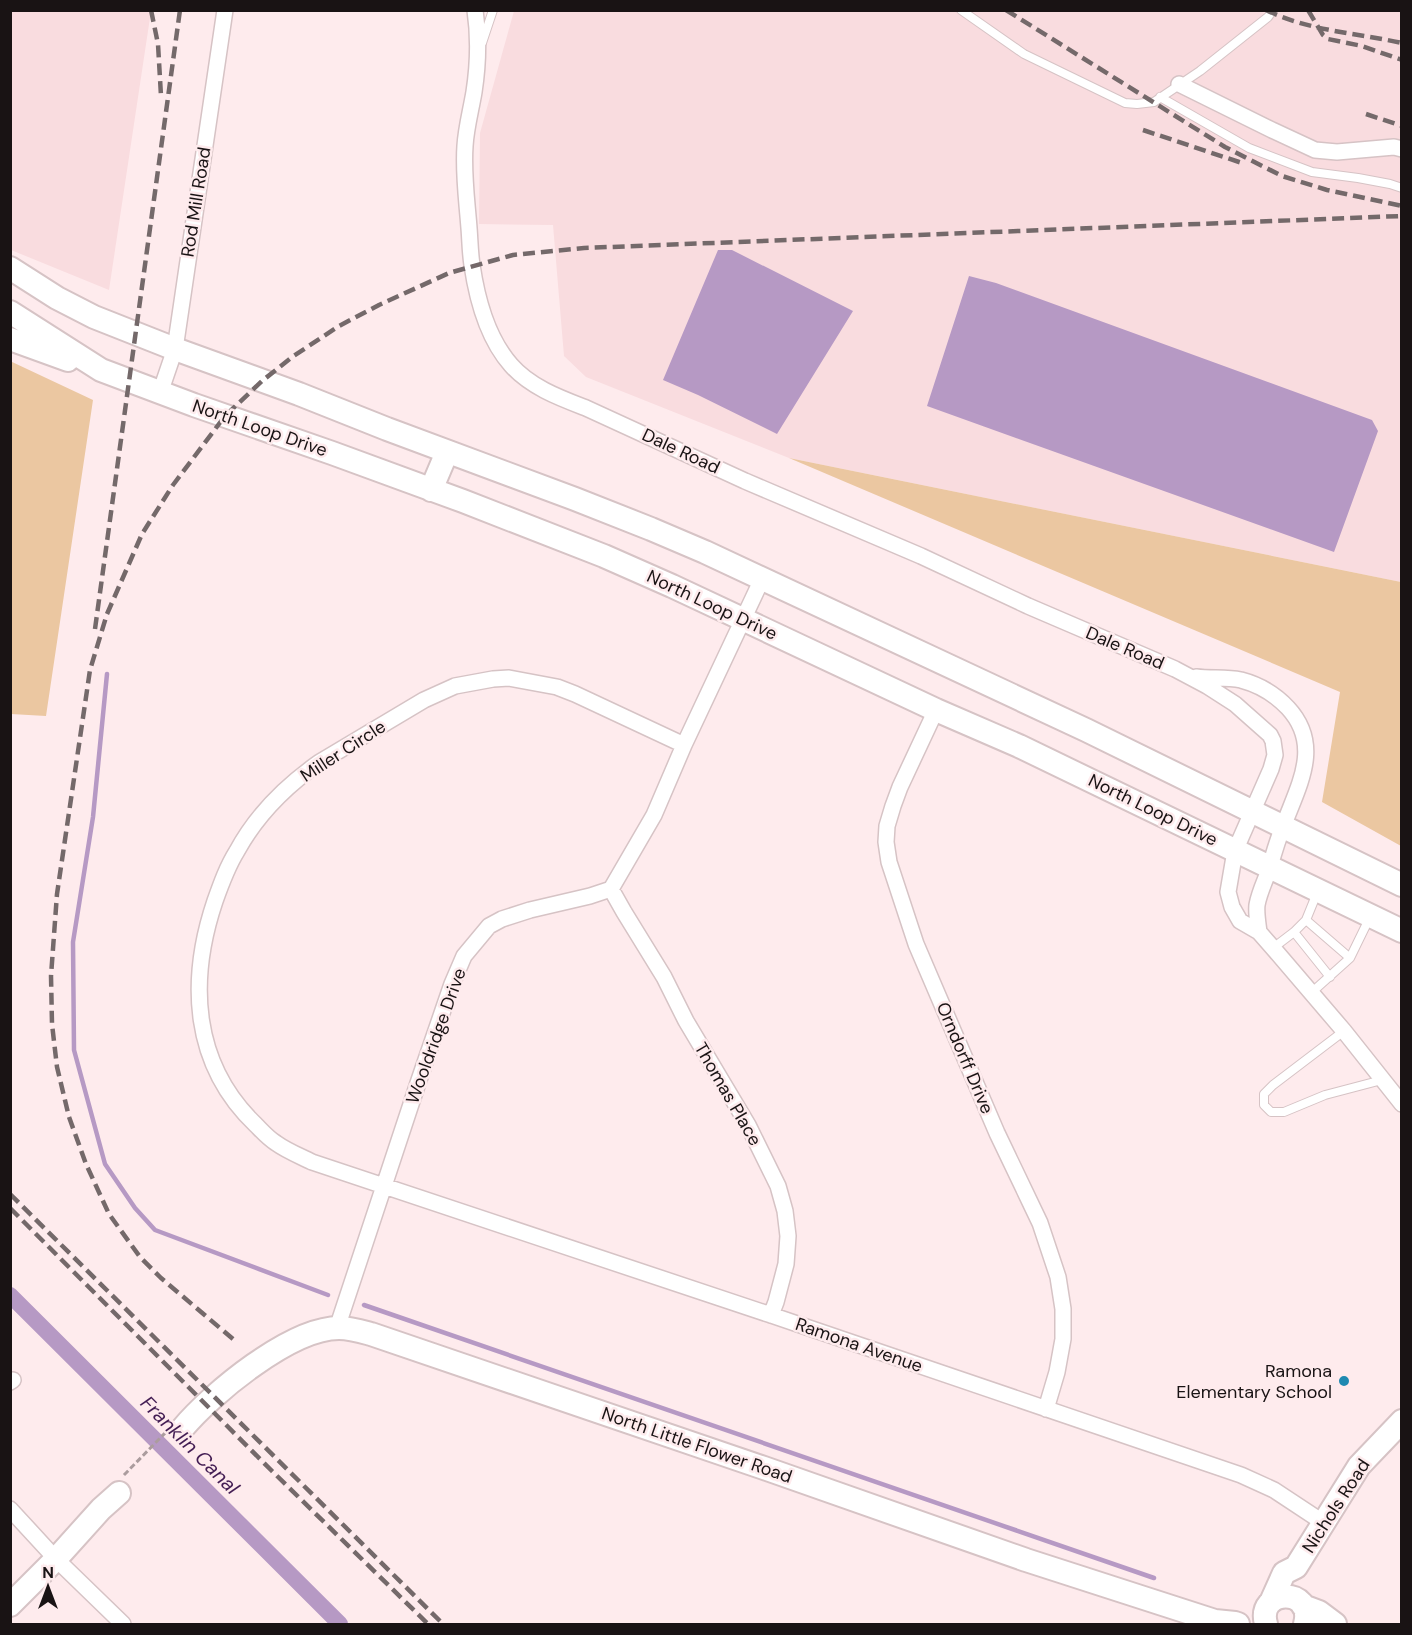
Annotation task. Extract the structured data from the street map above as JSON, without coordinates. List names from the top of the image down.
{
  "streets": {
    "main road": ["North Loop Drive", "North Little Flower Road", "Nichols Road"],
    "street": [
      "Rod Mill Road",
      "Dale Road",
      "Miller Circle",
      "Wooldridge Drive",
      "Orndorff Drive",
      "Thomas Place",
      "Ramona Avenue"
    ]
  },
  "crossings": [
    ["Rod Mill Road", "North Loop Drive"],
    ["North Loop Drive", "Dale Road"],
    ["North Loop Drive", "Orndorff Drive"],
    ["Miller Circle", "Wooldridge Drive"],
    ["Miller Circle", "Ramona Avenue"],
    ["Wooldridge Drive", "Thomas Place"],
    ["Wooldridge Drive", "Ramona Avenue"],
    ["Wooldridge Drive", "North Little Flower Road"],
    ["Orndorff Drive", "Ramona Avenue"],
    ["Thomas Place", "Ramona Avenue"],
    ["Ramona Avenue", "Nichols Road"],
    ["North Little Flower Road", "Nichols Road"]
  ],
  "water": ["Franklin Canal"],
  "places": ["Ramona Elementary School"],
  "north": "top"
}
